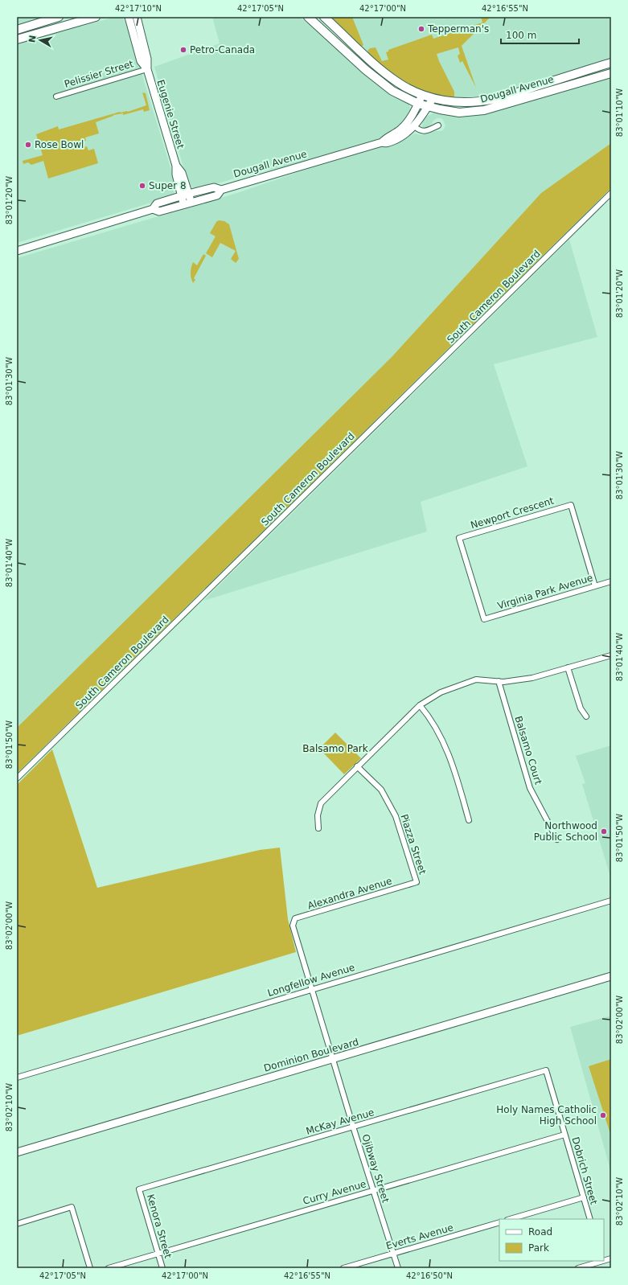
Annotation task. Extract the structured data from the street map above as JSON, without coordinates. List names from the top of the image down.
{
  "streets": {
    "main road": ["Dougall Avenue"],
    "street": [
      "Pelissier Street",
      "Eugenie Street",
      "South Cameron Boulevard",
      "Newport Crescent",
      "Virginia Park Avenue",
      "Balsamo Court",
      "Piazza Street",
      "Alexandra Avenue",
      "Longfellow Avenue",
      "Dominion Boulevard",
      "McKay Avenue",
      "Ojibway Street",
      "Dobrich Street",
      "Curry Avenue",
      "Kenora Street",
      "Everts Avenue"
    ]
  },
  "crossings": [
    ["Pelissier Street", "Eugenie Street"],
    ["Dougall Avenue", "Eugenie Street"],
    ["Newport Crescent", "Virginia Park Avenue"],
    ["Piazza Street", "Alexandra Avenue"],
    ["Alexandra Avenue", "Ojibway Street"],
    ["Longfellow Avenue", "Ojibway Street"],
    ["Dominion Boulevard", "Ojibway Street"],
    ["McKay Avenue", "Ojibway Street"],
    ["McKay Avenue", "Dobrich Street"],
    ["McKay Avenue", "Kenora Street"],
    ["Ojibway Street", "Curry Avenue"],
    ["Ojibway Street", "Everts Avenue"],
    ["Dobrich Street", "Curry Avenue"],
    ["Curry Avenue", "Kenora Street"]
  ],
  "parks": ["Balsamo Park"],
  "places": [
    "Tepperman's",
    "Petro-Canada",
    "Rose Bowl",
    "Super 8",
    "Northwood Public School",
    "Holy Names Catholic High School"
  ],
  "legend": ["Road", "Park"],
  "scale_bar": "100 m",
  "north": "left",
  "coordinates": [
    "42°17'10\"N",
    "42°17'05\"N",
    "42°17'00\"N",
    "42°16'55\"N",
    "83°01'10\"W",
    "83°01'20\"W",
    "83°01'30\"W",
    "83°01'40\"W",
    "83°01'50\"W",
    "83°02'00\"W",
    "83°02'10\"W",
    "42°16'50\"N"
  ]
}
